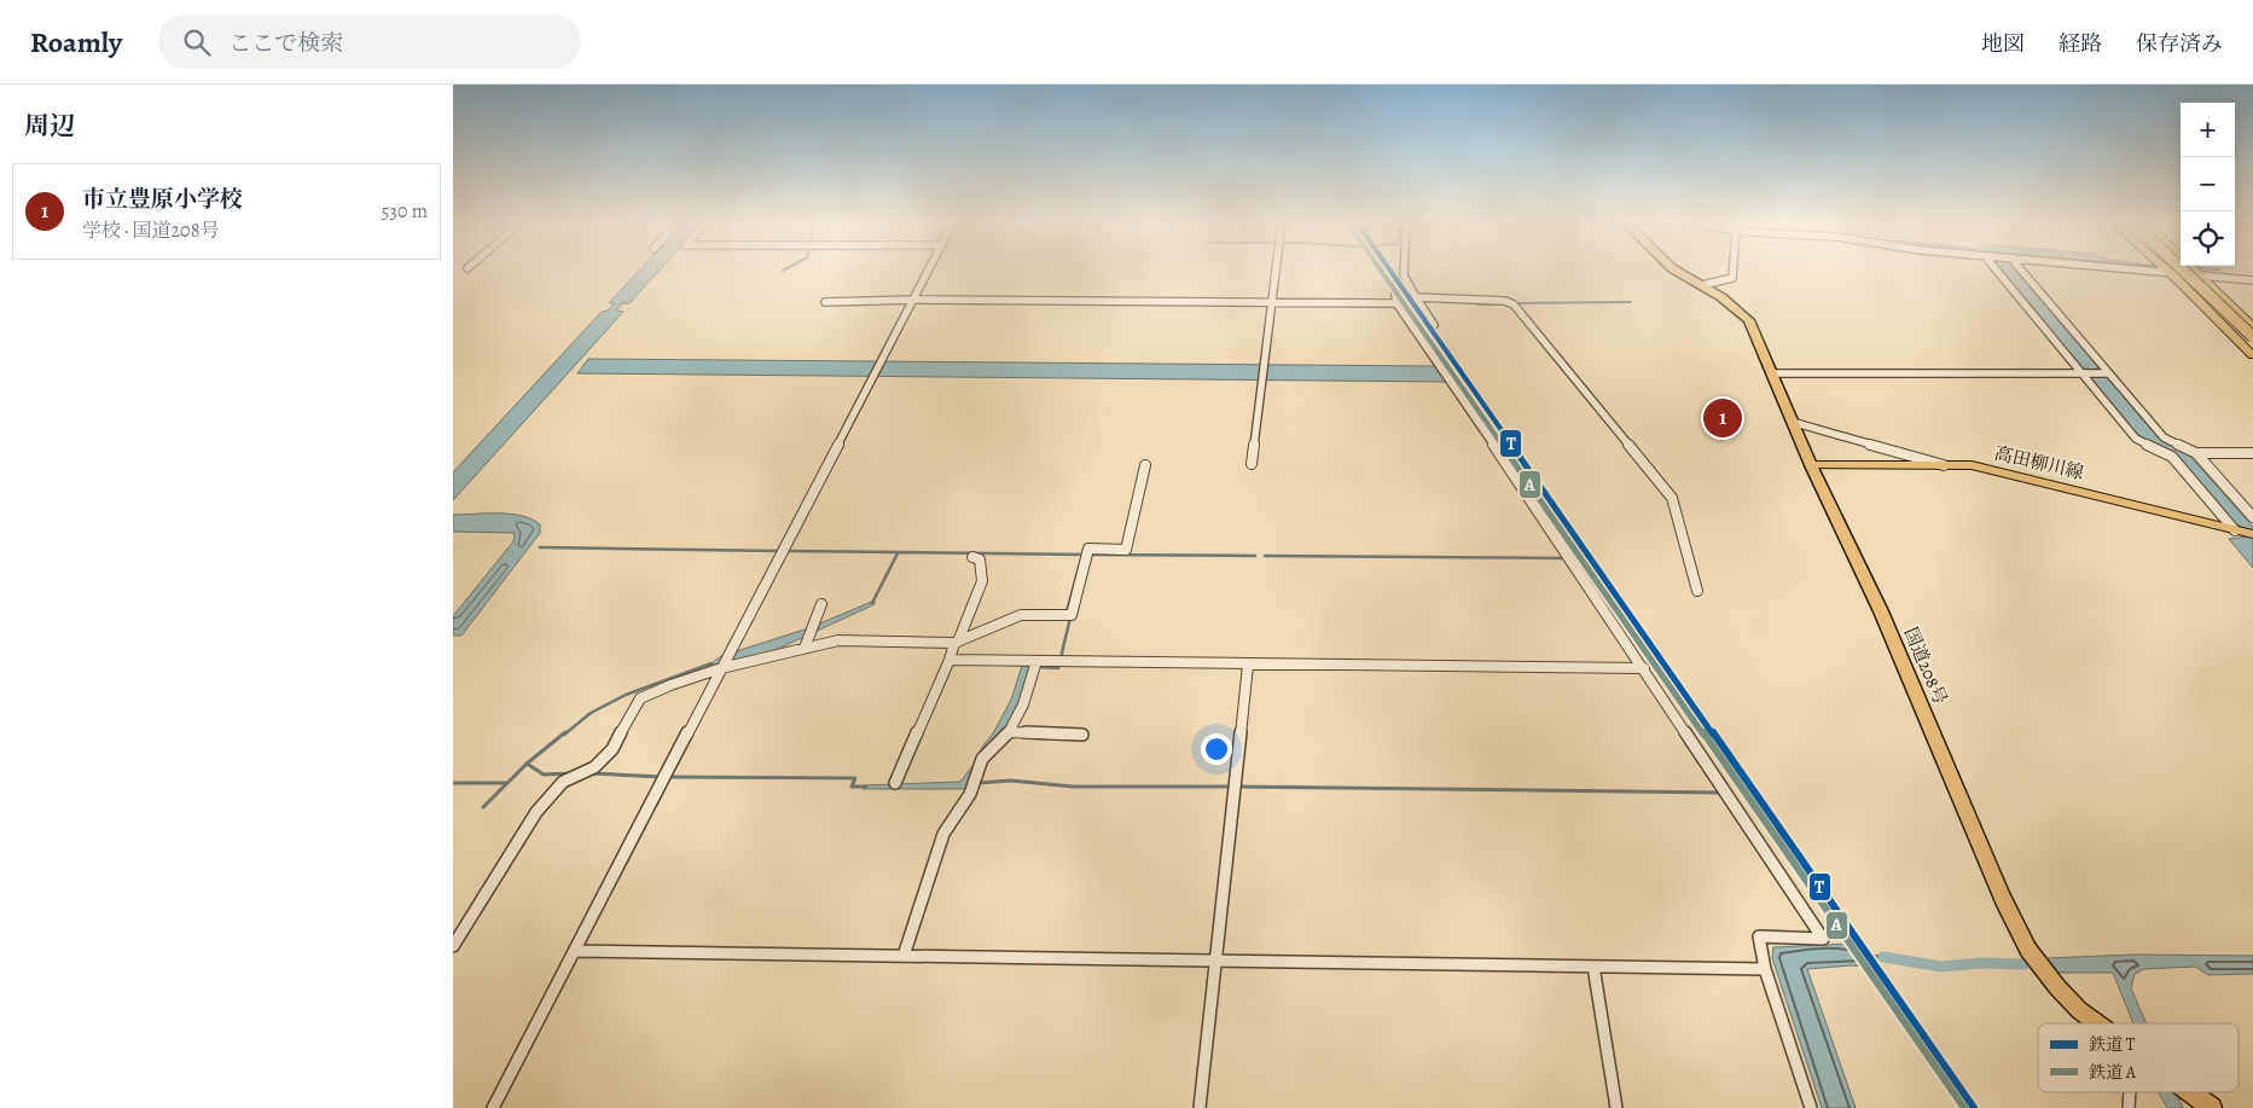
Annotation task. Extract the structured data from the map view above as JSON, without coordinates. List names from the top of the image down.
{
  "streets": {
    "highway": ["国道208号"],
    "main road": ["高田柳川線"]
  },
  "crossings": [
    ["高田柳川線", "国道208号"]
  ],
  "lines": ["rail line T", "rail line A"],
  "legend": ["鉄道 T", "鉄道 A"],
  "page": {
    "header": "Roamly",
    "search": "ここで検索",
    "nav": ["地図", "経路", "保存済み"],
    "heading": "周辺",
    "map_buttons": ["+", "−"],
    "list": [
      {
        "mark": "1",
        "name": "市立豊原小学校",
        "note": "学校 · 国道208号",
        "value": "530 m"
      }
    ],
    "pins": "1"
  }
}
